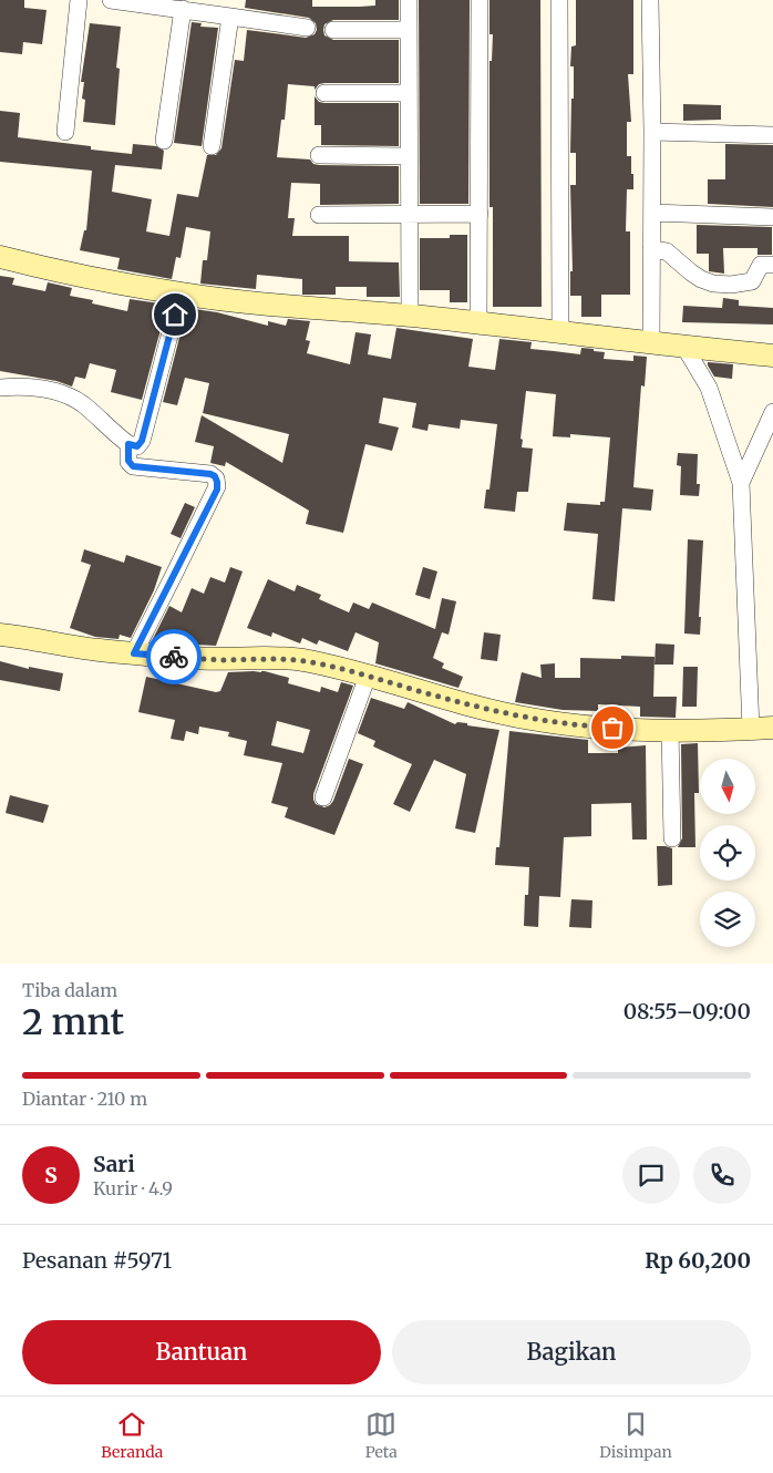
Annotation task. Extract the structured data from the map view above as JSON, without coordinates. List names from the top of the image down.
{
  "north": "bottom",
  "page": {
    "heading": ["2 mnt", "Tiba dalam", "08:55–09:00"],
    "panel": [
      "Sari",
      "Kurir · 4.9",
      "Pesanan #5971",
      "Rp 60,200"
    ],
    "bar": "Diantar · 210 m",
    "round": "S",
    "buttons": ["Bantuan", "Bagikan"],
    "tabs": ["Beranda", "Peta", "Disimpan"]
  }
}
